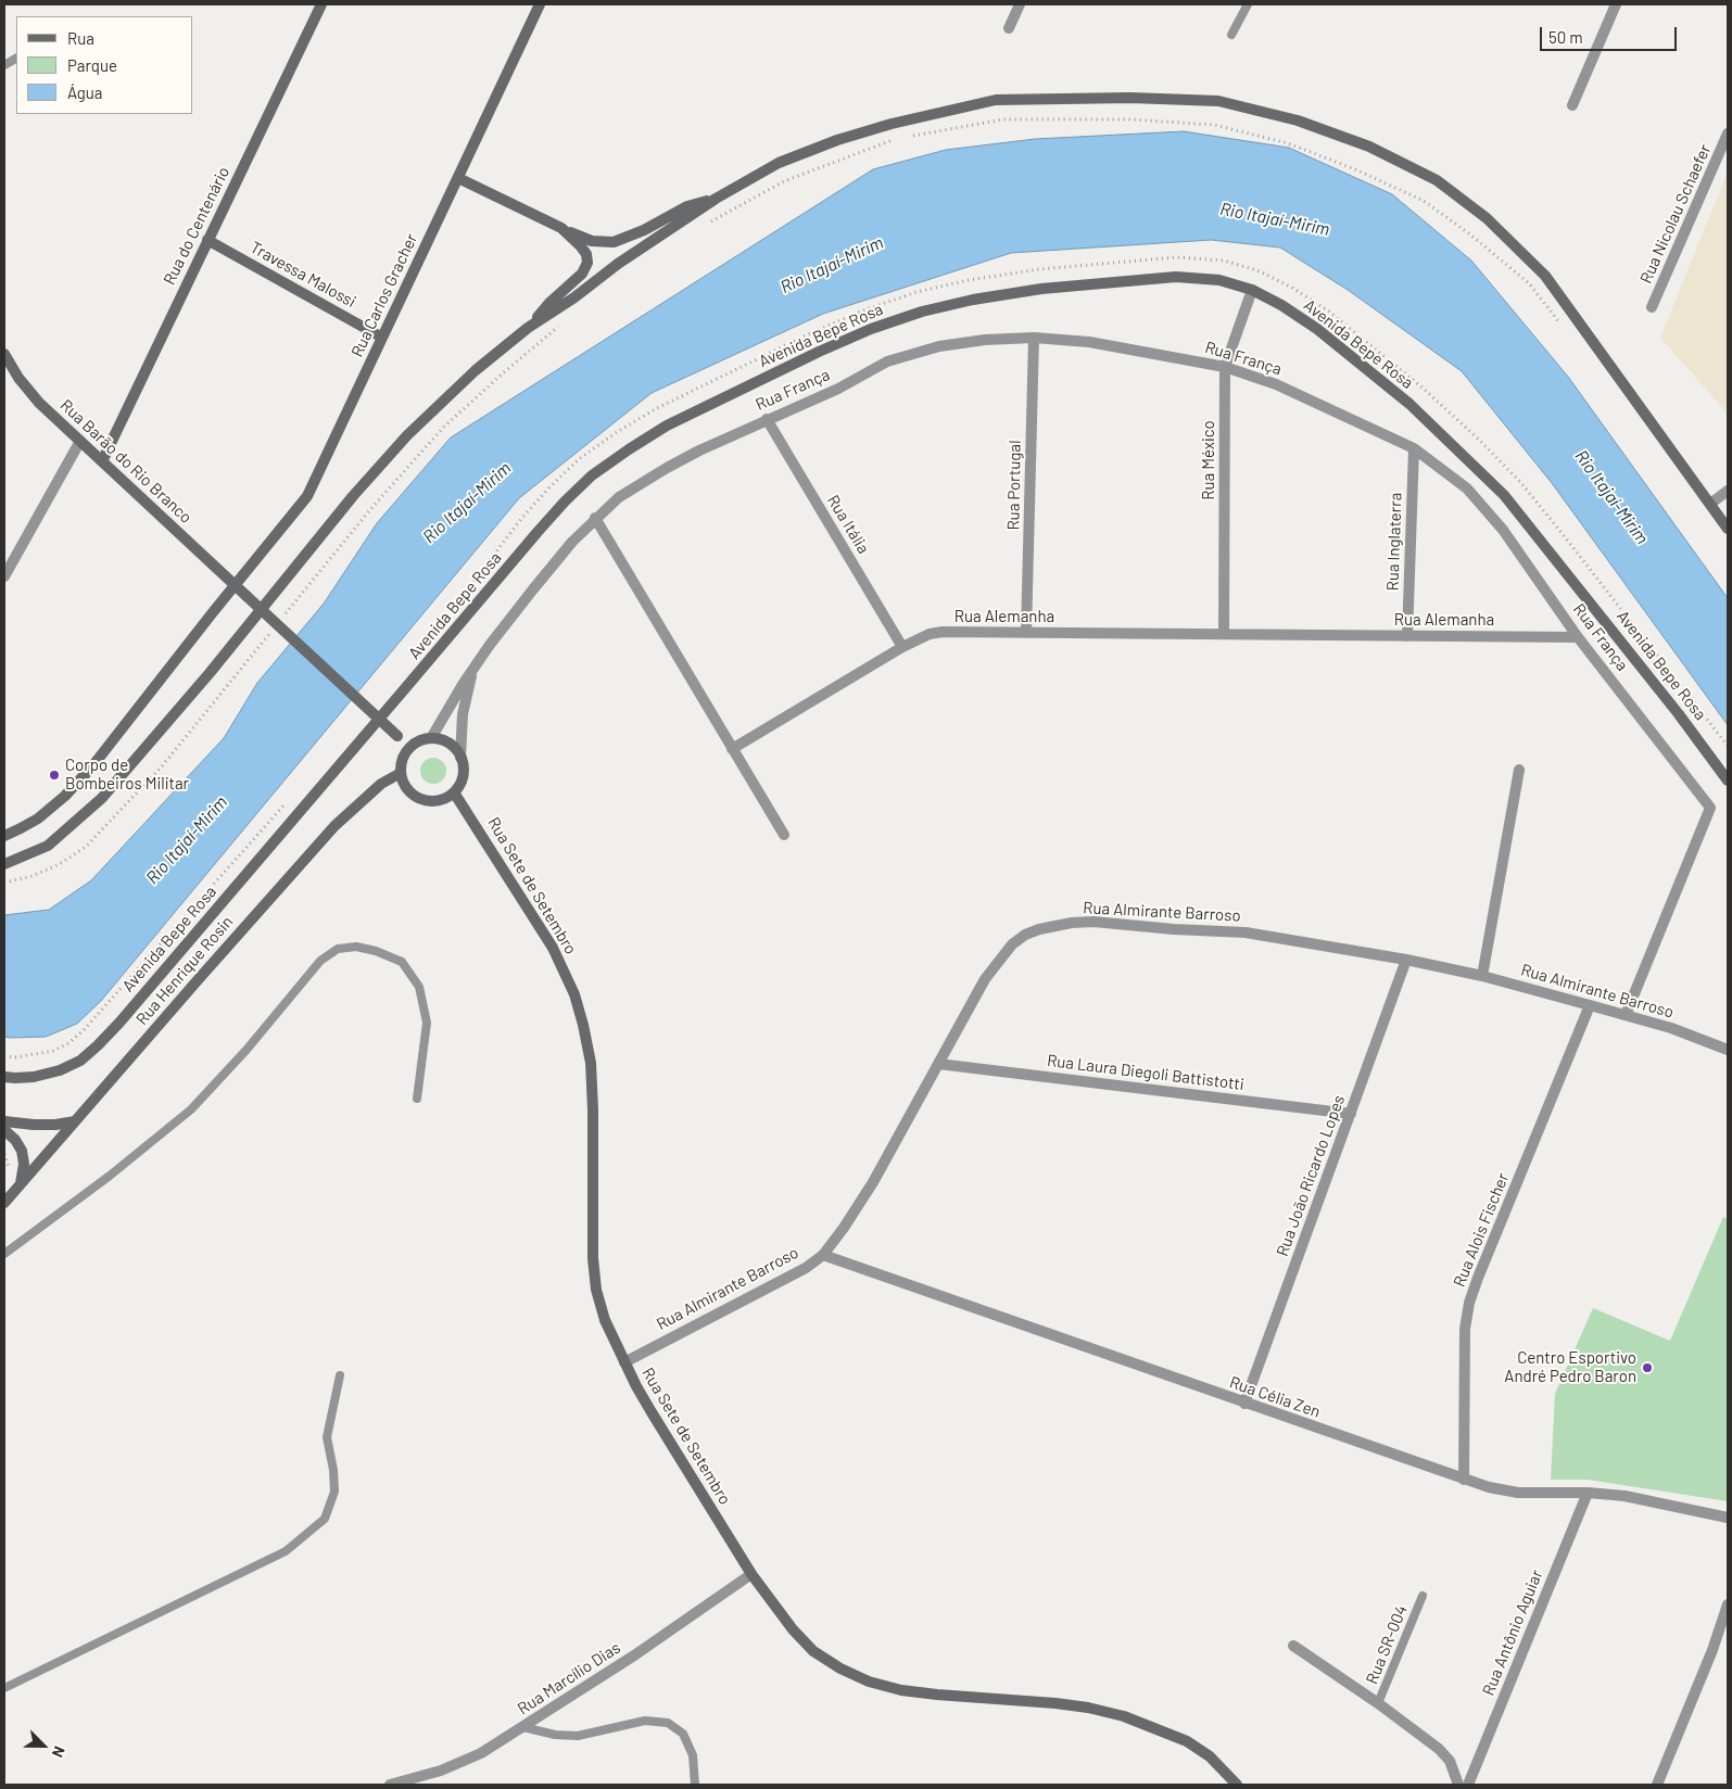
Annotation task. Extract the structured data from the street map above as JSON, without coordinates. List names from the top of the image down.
{
  "streets": {
    "main road": [
      "Rua do Centenário",
      "Travessa Malossi",
      "Rua Carlos Gracher",
      "Avenida Bepe Rosa",
      "Rua Barão do Rio Branco",
      "Rua Sete de Setembro",
      "Rua Henrique Rosin"
    ],
    "street": [
      "Rua Nicolau Schaefer",
      "Rua França",
      "Rua México",
      "Rua Portugal",
      "Rua Itália",
      "Rua Inglaterra",
      "Rua Alemanha",
      "Rua Almirante Barroso",
      "Rua Laura Diegoli Battistotti",
      "Rua João Ricardo Lopes",
      "Rua Alois Fischer",
      "Rua Célia Zen",
      "Rua Antônio Aguiar",
      "Rua Marcílio Dias"
    ],
    "lane": ["Rua SR-004"]
  },
  "crossings": [
    ["Rua do Centenário", "Travessa Malossi"],
    ["Rua do Centenário", "Rua Barão do Rio Branco"],
    ["Travessa Malossi", "Rua Carlos Gracher"],
    ["Rua Carlos Gracher", "Rua Barão do Rio Branco"],
    ["Avenida Bepe Rosa", "Rua México"],
    ["Rua França", "Rua México"],
    ["Rua França", "Rua Barão do Rio Branco"],
    ["Rua França", "Rua Portugal"],
    ["Rua França", "Rua Itália"],
    ["Rua França", "Rua Inglaterra"],
    ["Rua França", "Rua Alemanha"],
    ["Rua França", "Rua Sete de Setembro"],
    ["Rua França", "Rua Almirante Barroso"],
    ["Rua França", "Rua Henrique Rosin"],
    ["Rua México", "Rua Alemanha"],
    ["Rua Barão do Rio Branco", "Rua Sete de Setembro"],
    ["Rua Barão do Rio Branco", "Rua Henrique Rosin"],
    ["Rua Portugal", "Rua Alemanha"],
    ["Rua Itália", "Rua Alemanha"],
    ["Rua Inglaterra", "Rua Alemanha"],
    ["Rua Sete de Setembro", "Rua Almirante Barroso"],
    ["Rua Sete de Setembro", "Rua Henrique Rosin"],
    ["Rua Sete de Setembro", "Rua Marcílio Dias"],
    ["Rua Almirante Barroso", "Rua Laura Diegoli Battistotti"],
    ["Rua Almirante Barroso", "Rua João Ricardo Lopes"],
    ["Rua Almirante Barroso", "Rua Alois Fischer"],
    ["Rua Almirante Barroso", "Rua Célia Zen"],
    ["Rua Laura Diegoli Battistotti", "Rua João Ricardo Lopes"],
    ["Rua João Ricardo Lopes", "Rua Célia Zen"],
    ["Rua Alois Fischer", "Rua Célia Zen"],
    ["Rua Célia Zen", "Rua Antônio Aguiar"]
  ],
  "water": ["Rio Itajaí-Mirim"],
  "places": ["Corpo de Bombeiros Militar", "Centro Esportivo André Pedro Baron"],
  "legend": ["Rua", "Parque", "Água"],
  "scale_bar": "50 m",
  "north": "bottom right"
}
